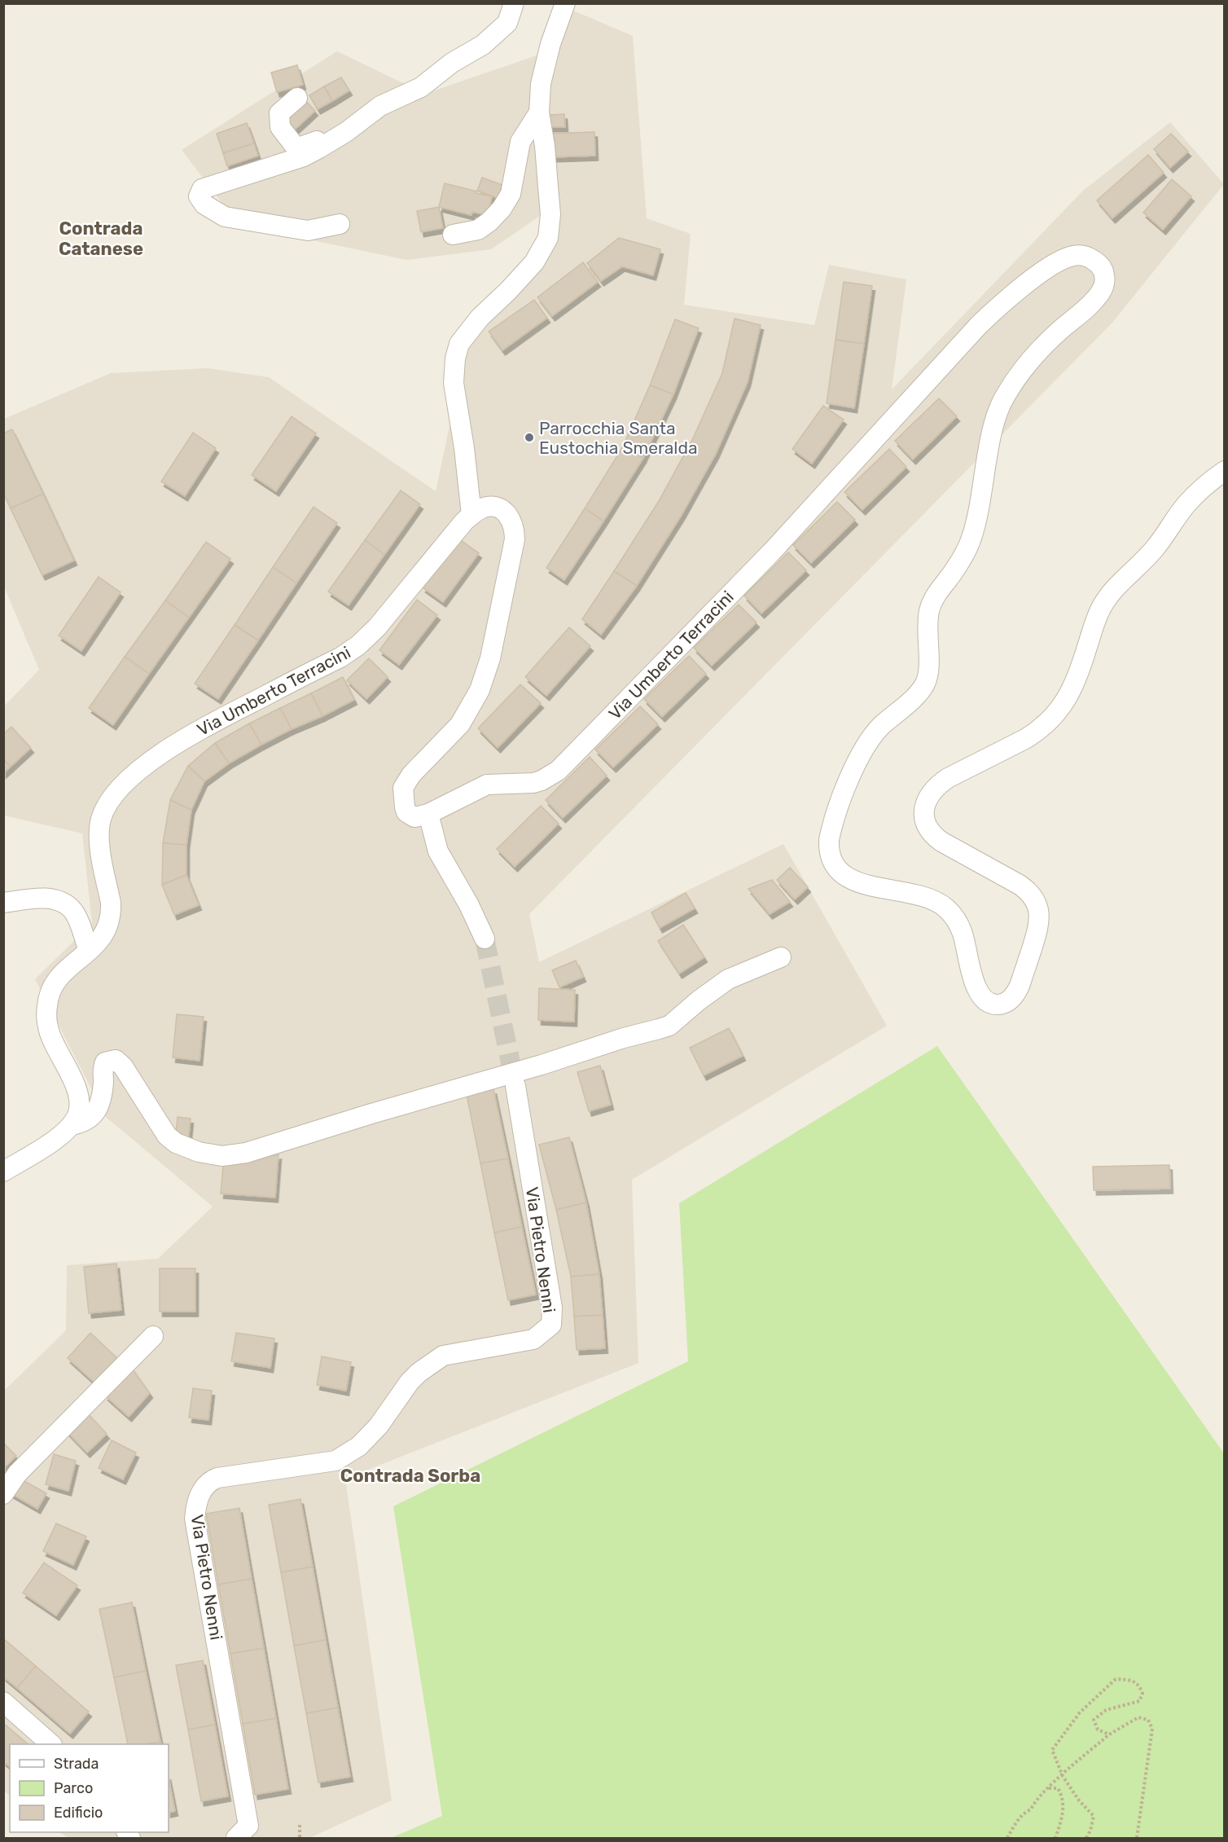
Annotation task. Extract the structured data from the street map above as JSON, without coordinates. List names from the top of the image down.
{
  "streets": {
    "street": ["Via Umberto Terracini", "Via Pietro Nenni"]
  },
  "districts": ["Contrada Catanese", "Contrada Sorba"],
  "places": ["Parrocchia Santa Eustochia Smeralda"],
  "legend": ["Strada", "Parco", "Edificio"]
}
